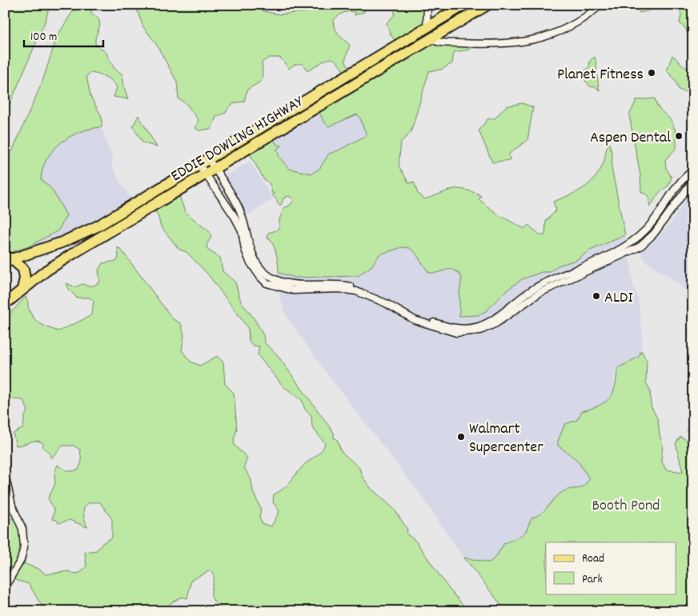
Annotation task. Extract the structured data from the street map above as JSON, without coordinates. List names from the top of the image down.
{
  "streets": {
    "main road": ["EDDIE DOWLING HIGHWAY"]
  },
  "parks": ["Booth Pond"],
  "places": [
    "Planet Fitness",
    "Aspen Dental",
    "ALDI",
    "Walmart Supercenter"
  ],
  "legend": ["Road", "Park"],
  "scale_bar": "100 m"
}
